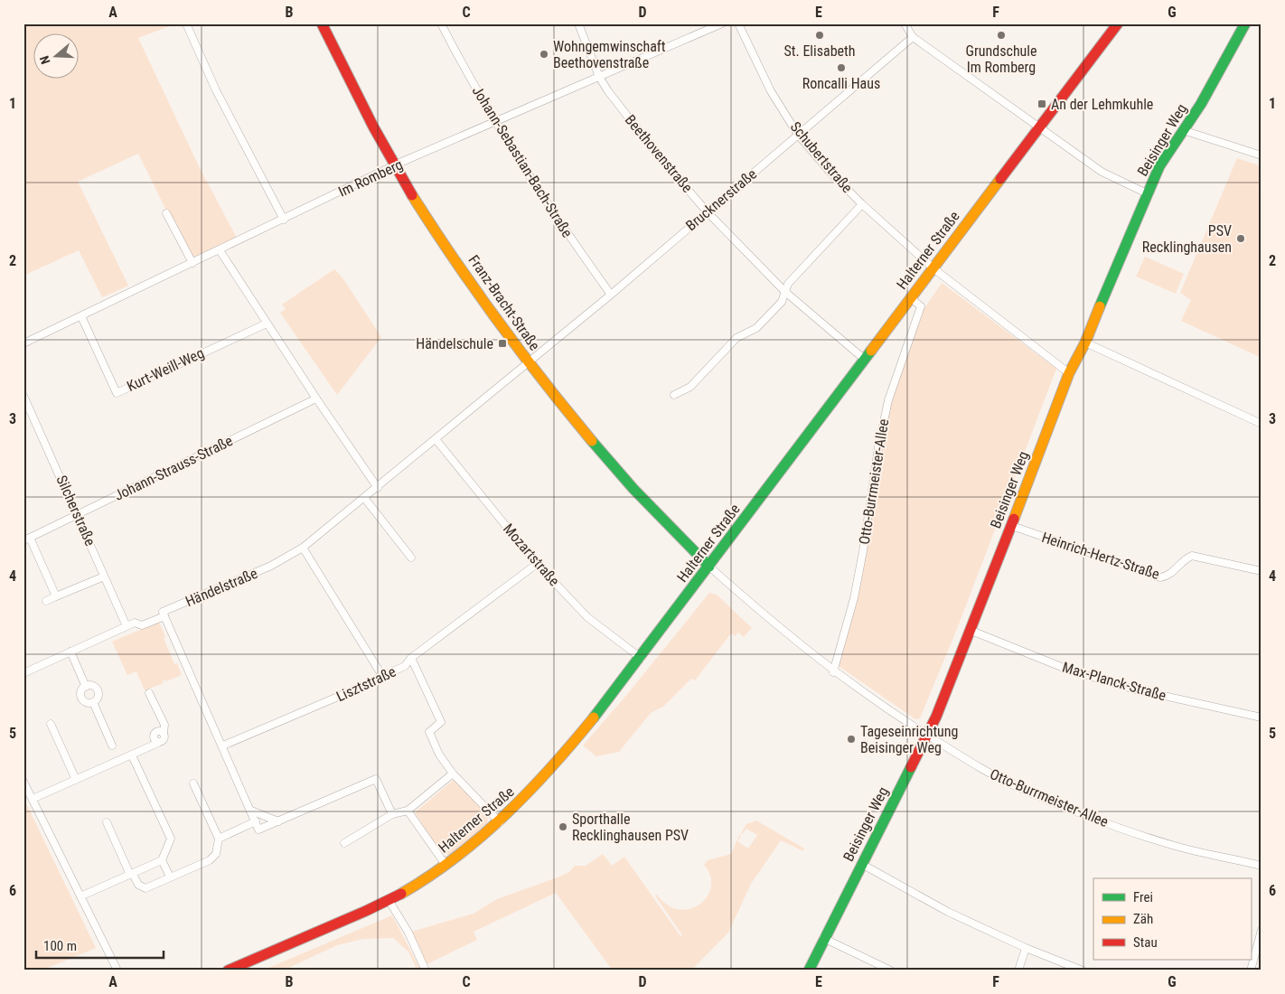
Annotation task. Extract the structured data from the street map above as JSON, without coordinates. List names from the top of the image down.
{
  "streets": {
    "street": [
      "Beisinger Weg",
      "Beethovenstraße",
      "Schubertstraße",
      "Johann-Sebastian-Bach-Straße",
      "Im Romberg",
      "Brucknerstraße",
      "Halterner Straße",
      "Franz-Bracht-Straße",
      "Kurt-Weill-Weg",
      "Johann-Strauss-Straße",
      "Otto-Burrmeister-Allee",
      "Silcherstraße",
      "Mozartstraße",
      "Heinrich-Hertz-Straße",
      "Händelstraße",
      "Max-Planck-Straße",
      "Lisztstraße"
    ]
  },
  "crossings": [
    ["Beisinger Weg", "Schubertstraße"],
    ["Beisinger Weg", "Otto-Burrmeister-Allee"],
    ["Beisinger Weg", "Heinrich-Hertz-Straße"],
    ["Beisinger Weg", "Max-Planck-Straße"],
    ["Beethovenstraße", "Im Romberg"],
    ["Beethovenstraße", "Brucknerstraße"],
    ["Beethovenstraße", "Halterner Straße"],
    ["Schubertstraße", "Brucknerstraße"],
    ["Schubertstraße", "Halterner Straße"],
    ["Johann-Sebastian-Bach-Straße", "Im Romberg"],
    ["Johann-Sebastian-Bach-Straße", "Brucknerstraße"],
    ["Im Romberg", "Franz-Bracht-Straße"],
    ["Im Romberg", "Kurt-Weill-Weg"],
    ["Brucknerstraße", "Franz-Bracht-Straße"],
    ["Brucknerstraße", "Händelstraße"],
    ["Halterner Straße", "Franz-Bracht-Straße"],
    ["Halterner Straße", "Otto-Burrmeister-Allee"],
    ["Halterner Straße", "Mozartstraße"],
    ["Franz-Bracht-Straße", "Otto-Burrmeister-Allee"],
    ["Franz-Bracht-Straße", "Händelstraße"],
    ["Johann-Strauss-Straße", "Silcherstraße"],
    ["Silcherstraße", "Händelstraße"],
    ["Mozartstraße", "Händelstraße"],
    ["Mozartstraße", "Lisztstraße"]
  ],
  "places": {
    "other": [
      "St. Elisabeth",
      "Grundschule Im Romberg",
      "Wohngemwinschaft Beethovenstraße",
      "Roncalli Haus",
      "PSV Recklinghausen",
      "Tageseinrichtung Beisinger Weg",
      "Sporthalle Recklinghausen PSV"
    ],
    "transit": ["An der Lehmkuhle", "Händelschule"]
  },
  "legend": ["Frei", "Zäh", "Stau"],
  "scale_bar": "100 m",
  "north": "left",
  "grid": {
    "columns": [
      "A",
      "B",
      "C",
      "D",
      "E",
      "F",
      "G"
    ],
    "rows": [
      "1",
      "2",
      "3",
      "4",
      "5",
      "6"
    ]
  }
}
